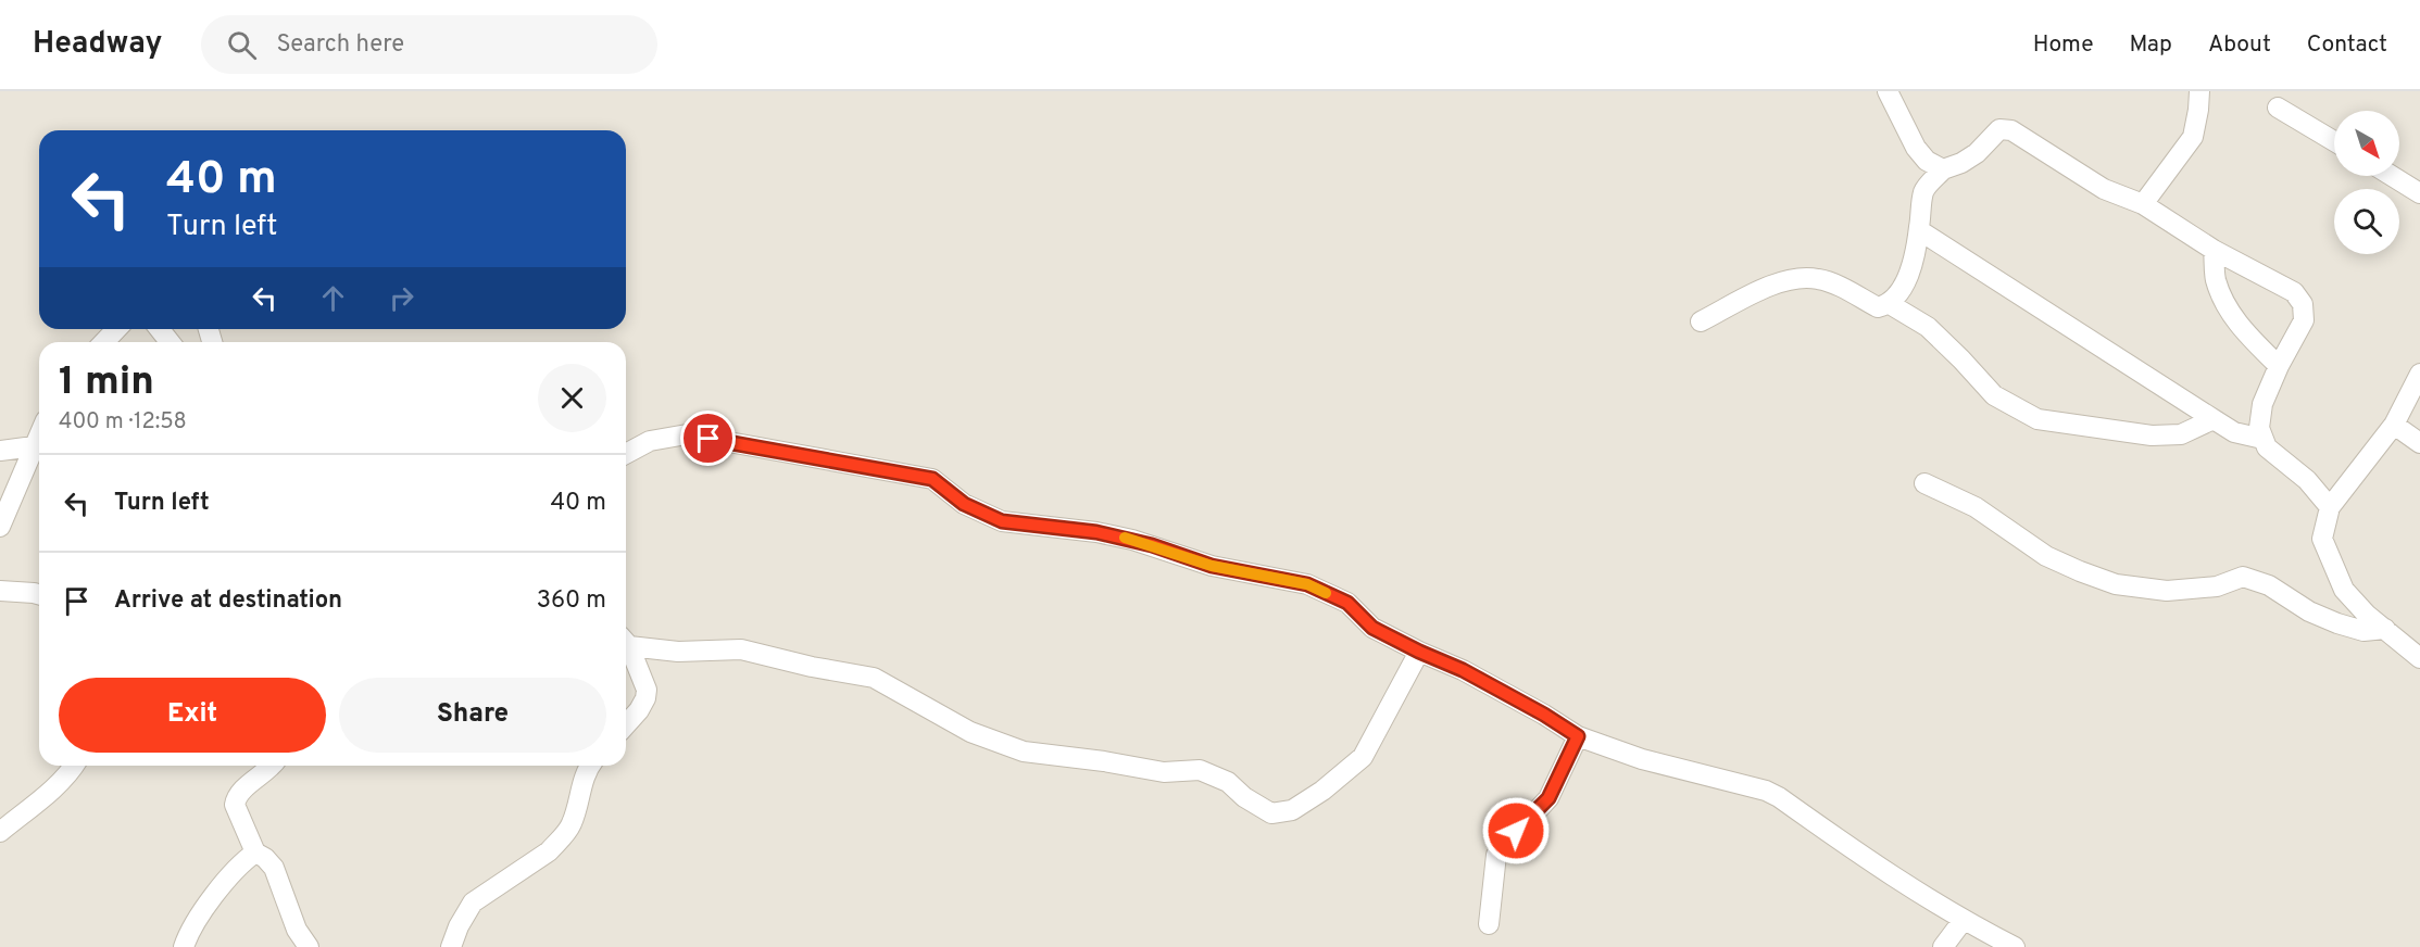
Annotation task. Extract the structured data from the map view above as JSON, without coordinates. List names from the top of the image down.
{
  "north": "bottom right",
  "page": {
    "header": "Headway",
    "search": "Search here",
    "nav": [
      "Home",
      "Map",
      "About",
      "Contact"
    ],
    "turn": ["40 m", "Turn left"],
    "heading": ["1 min", "400 m · 12:58"],
    "list": [
      {
        "name": "Turn left",
        "value": "40 m"
      },
      {
        "name": "Arrive at destination",
        "value": "360 m"
      }
    ],
    "buttons": ["Exit", "Share"]
  }
}
